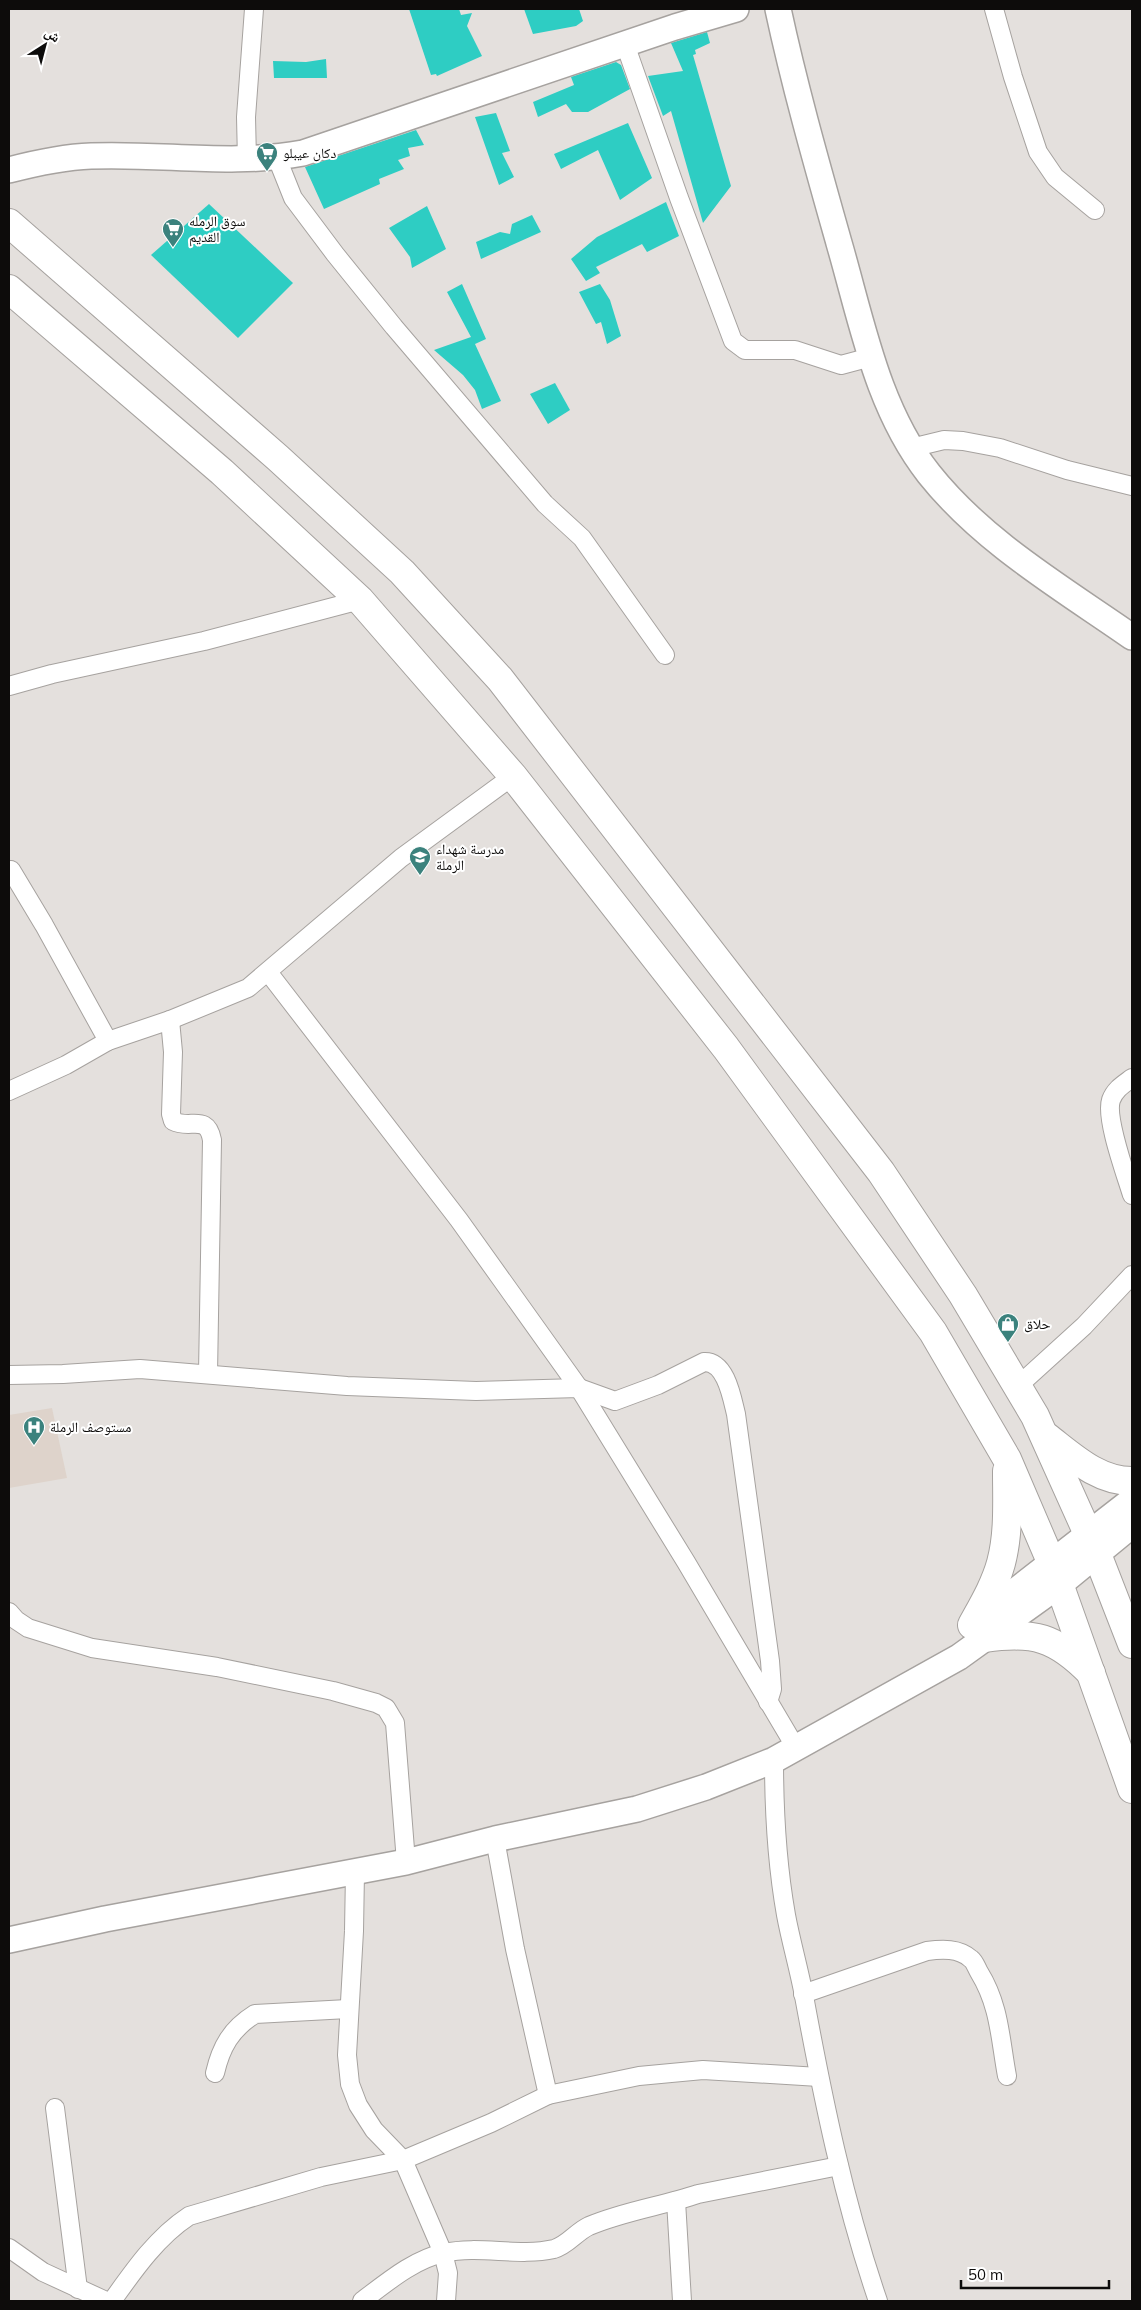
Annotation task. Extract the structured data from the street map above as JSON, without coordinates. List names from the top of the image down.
{
  "places": {
    "supermarket": ["دكان عيبلو", "سوق الرمله القديم"],
    "school or university": ["مدرسة شهداء الرملة"],
    "shop": ["حلاق"],
    "hospital": ["مستوصف الرملة"]
  },
  "scale_bar": "50 m",
  "north": "top right"
}
